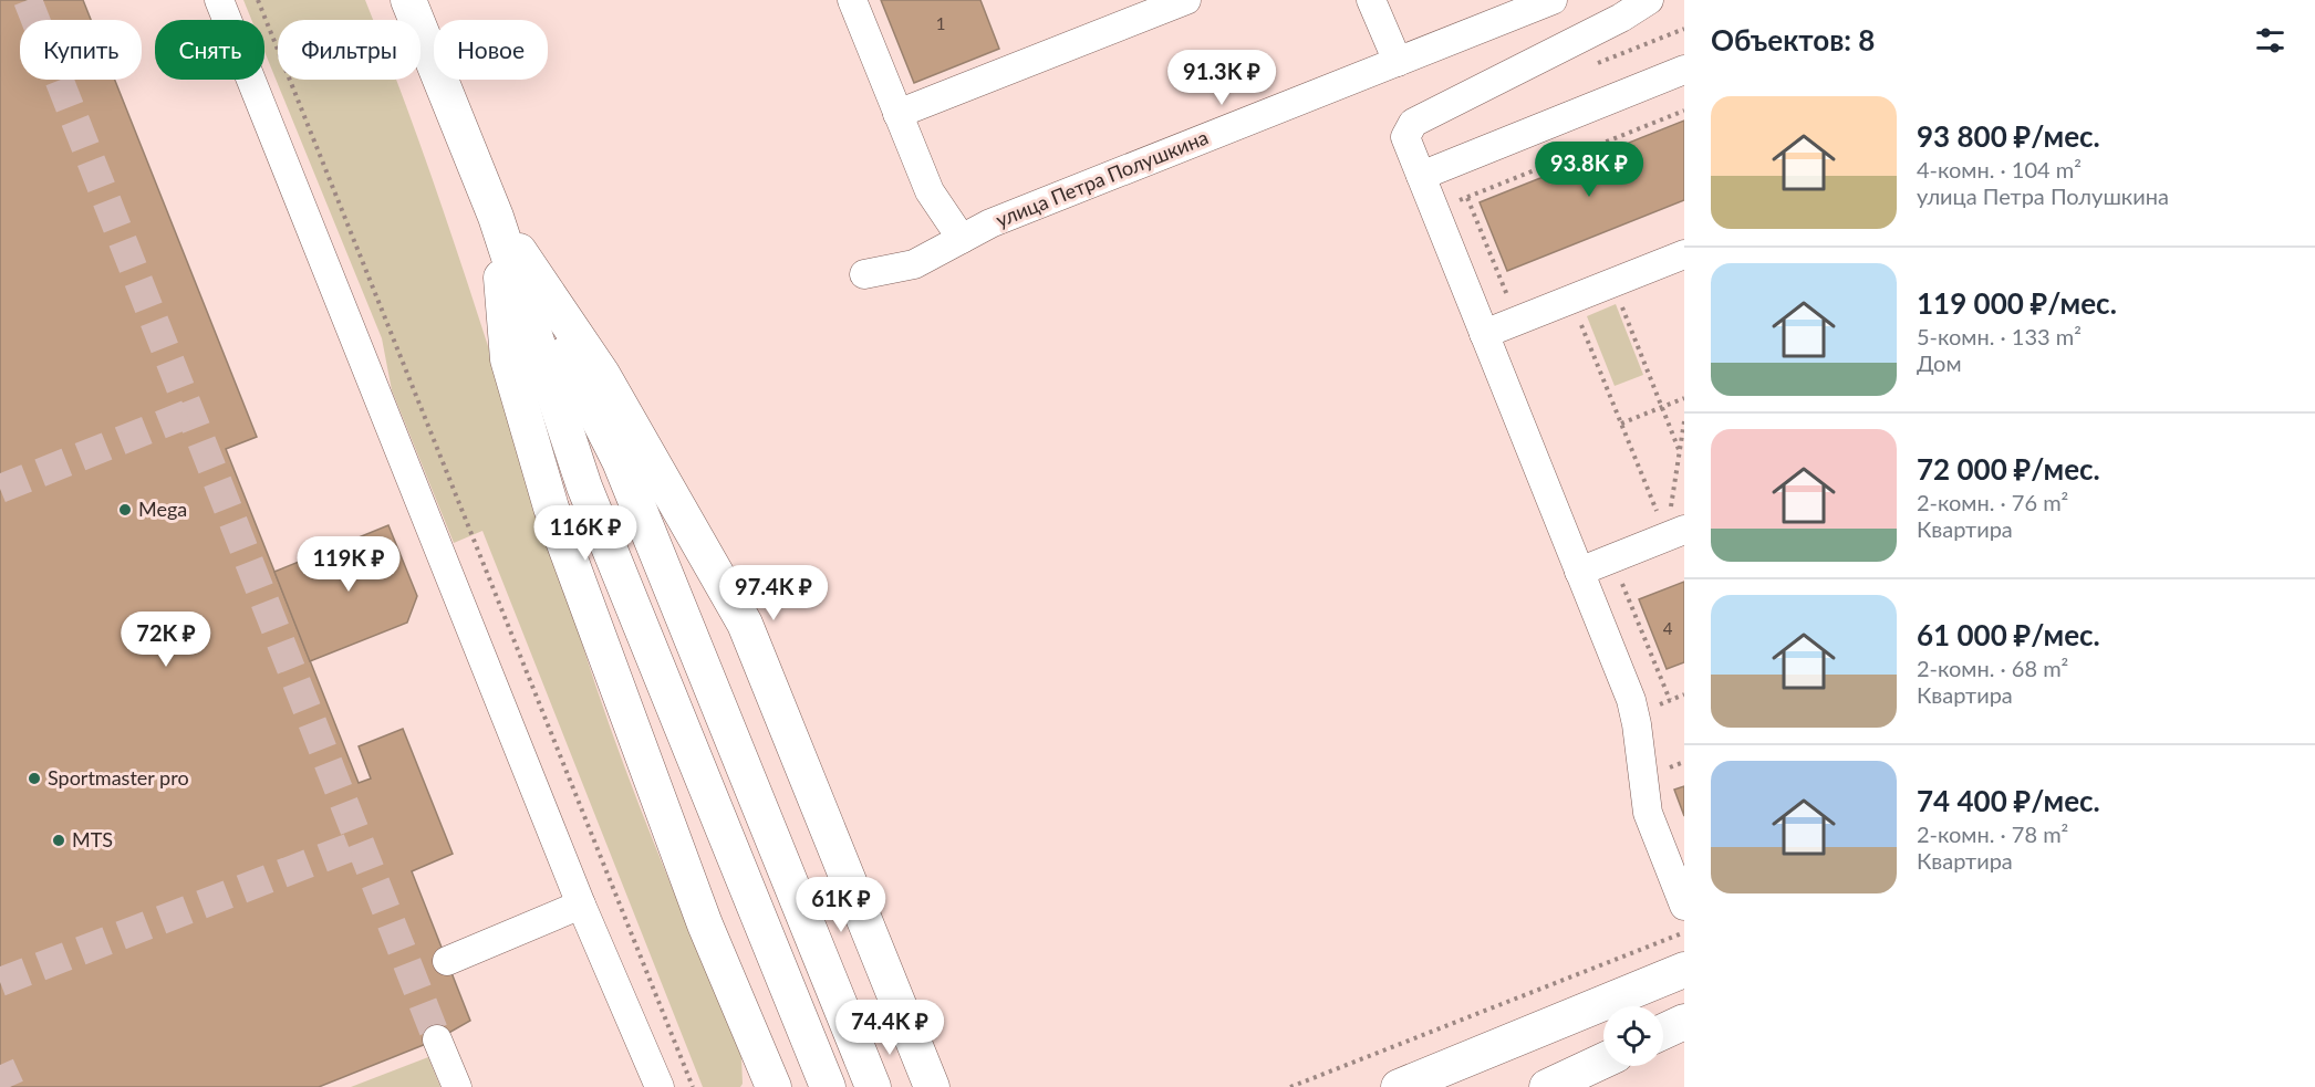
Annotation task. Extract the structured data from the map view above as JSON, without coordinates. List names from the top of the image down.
{
  "streets": {
    "street": ["улица Петра Полушкина"]
  },
  "places": ["Mega", "Sportmaster pro", "MTS"],
  "house_numbers": ["1", "4"],
  "page": {
    "heading": "Объектов: 8",
    "chip": [
      "Купить",
      "Снять",
      "Фильтры",
      "Новое"
    ],
    "price": [
      "91.3K ₽",
      "93.8K ₽",
      "116K ₽",
      "119K ₽",
      "97.4K ₽",
      "72K ₽",
      "61K ₽",
      "74.4K ₽"
    ],
    "list": [
      {
        "name": "93 800 ₽/мес.",
        "note": "4-комн. · 104 m² · улица Петра Полушкина"
      },
      {
        "name": "119 000 ₽/мес.",
        "note": "5-комн. · 133 m² · Дом"
      },
      {
        "name": "72 000 ₽/мес.",
        "note": "2-комн. · 76 m² · Квартира"
      },
      {
        "name": "61 000 ₽/мес.",
        "note": "2-комн. · 68 m² · Квартира"
      },
      {
        "name": "74 400 ₽/мес.",
        "note": "2-комн. · 78 m² · Квартира"
      }
    ]
  }
}
